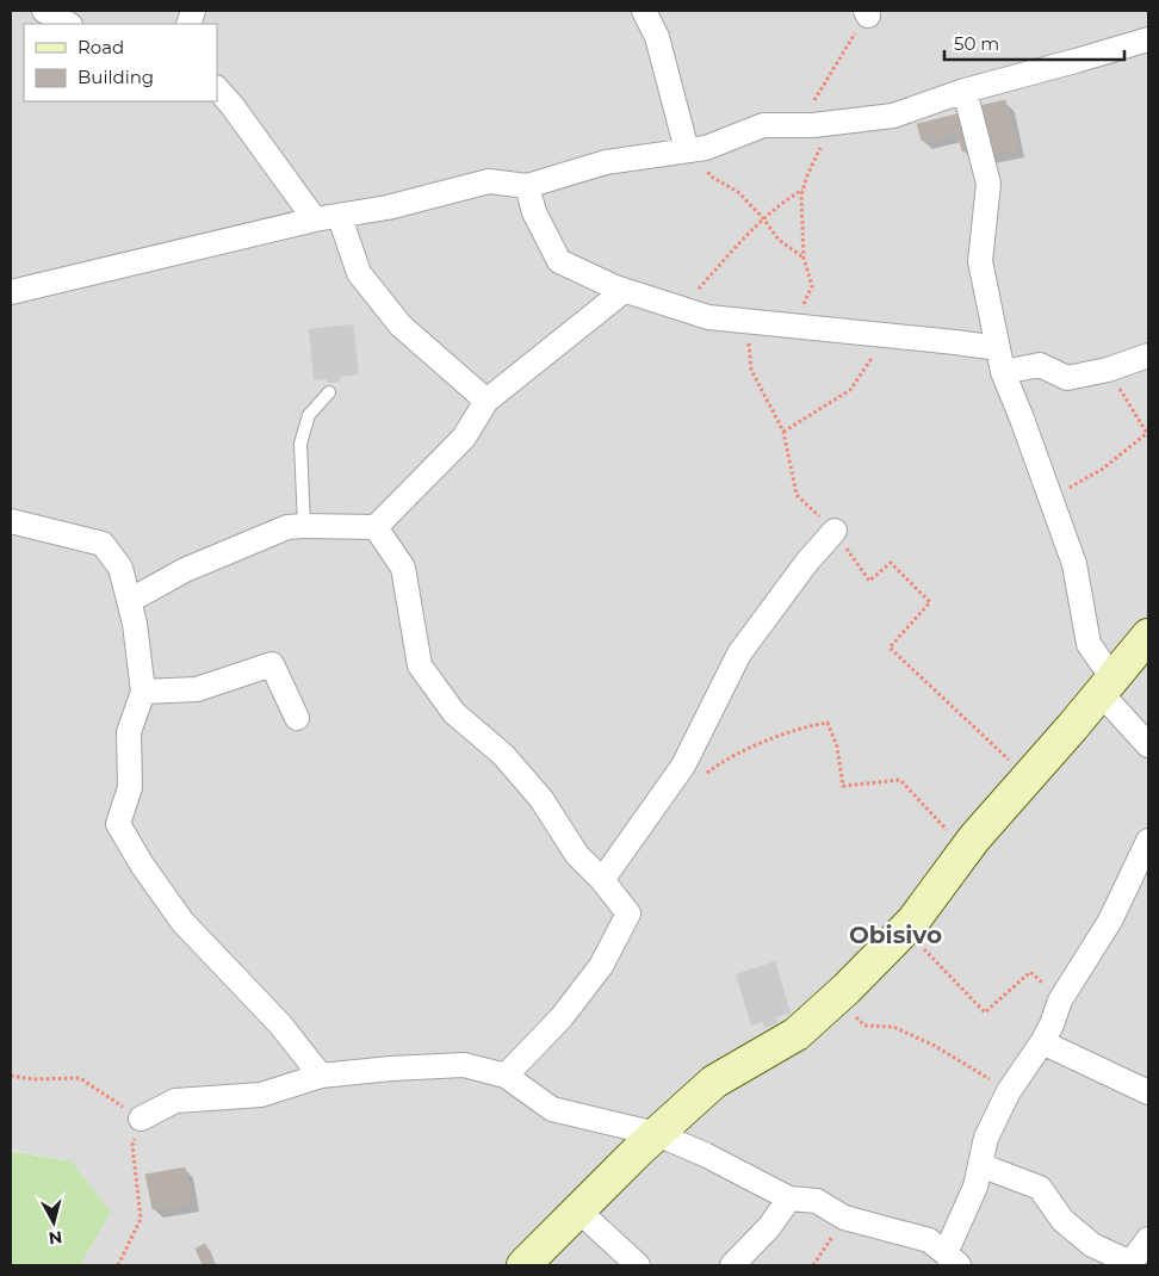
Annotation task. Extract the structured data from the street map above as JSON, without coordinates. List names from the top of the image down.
{
  "districts": ["Obisivo"],
  "legend": ["Road", "Building"],
  "scale_bar": "50 m",
  "north": "bottom"
}
